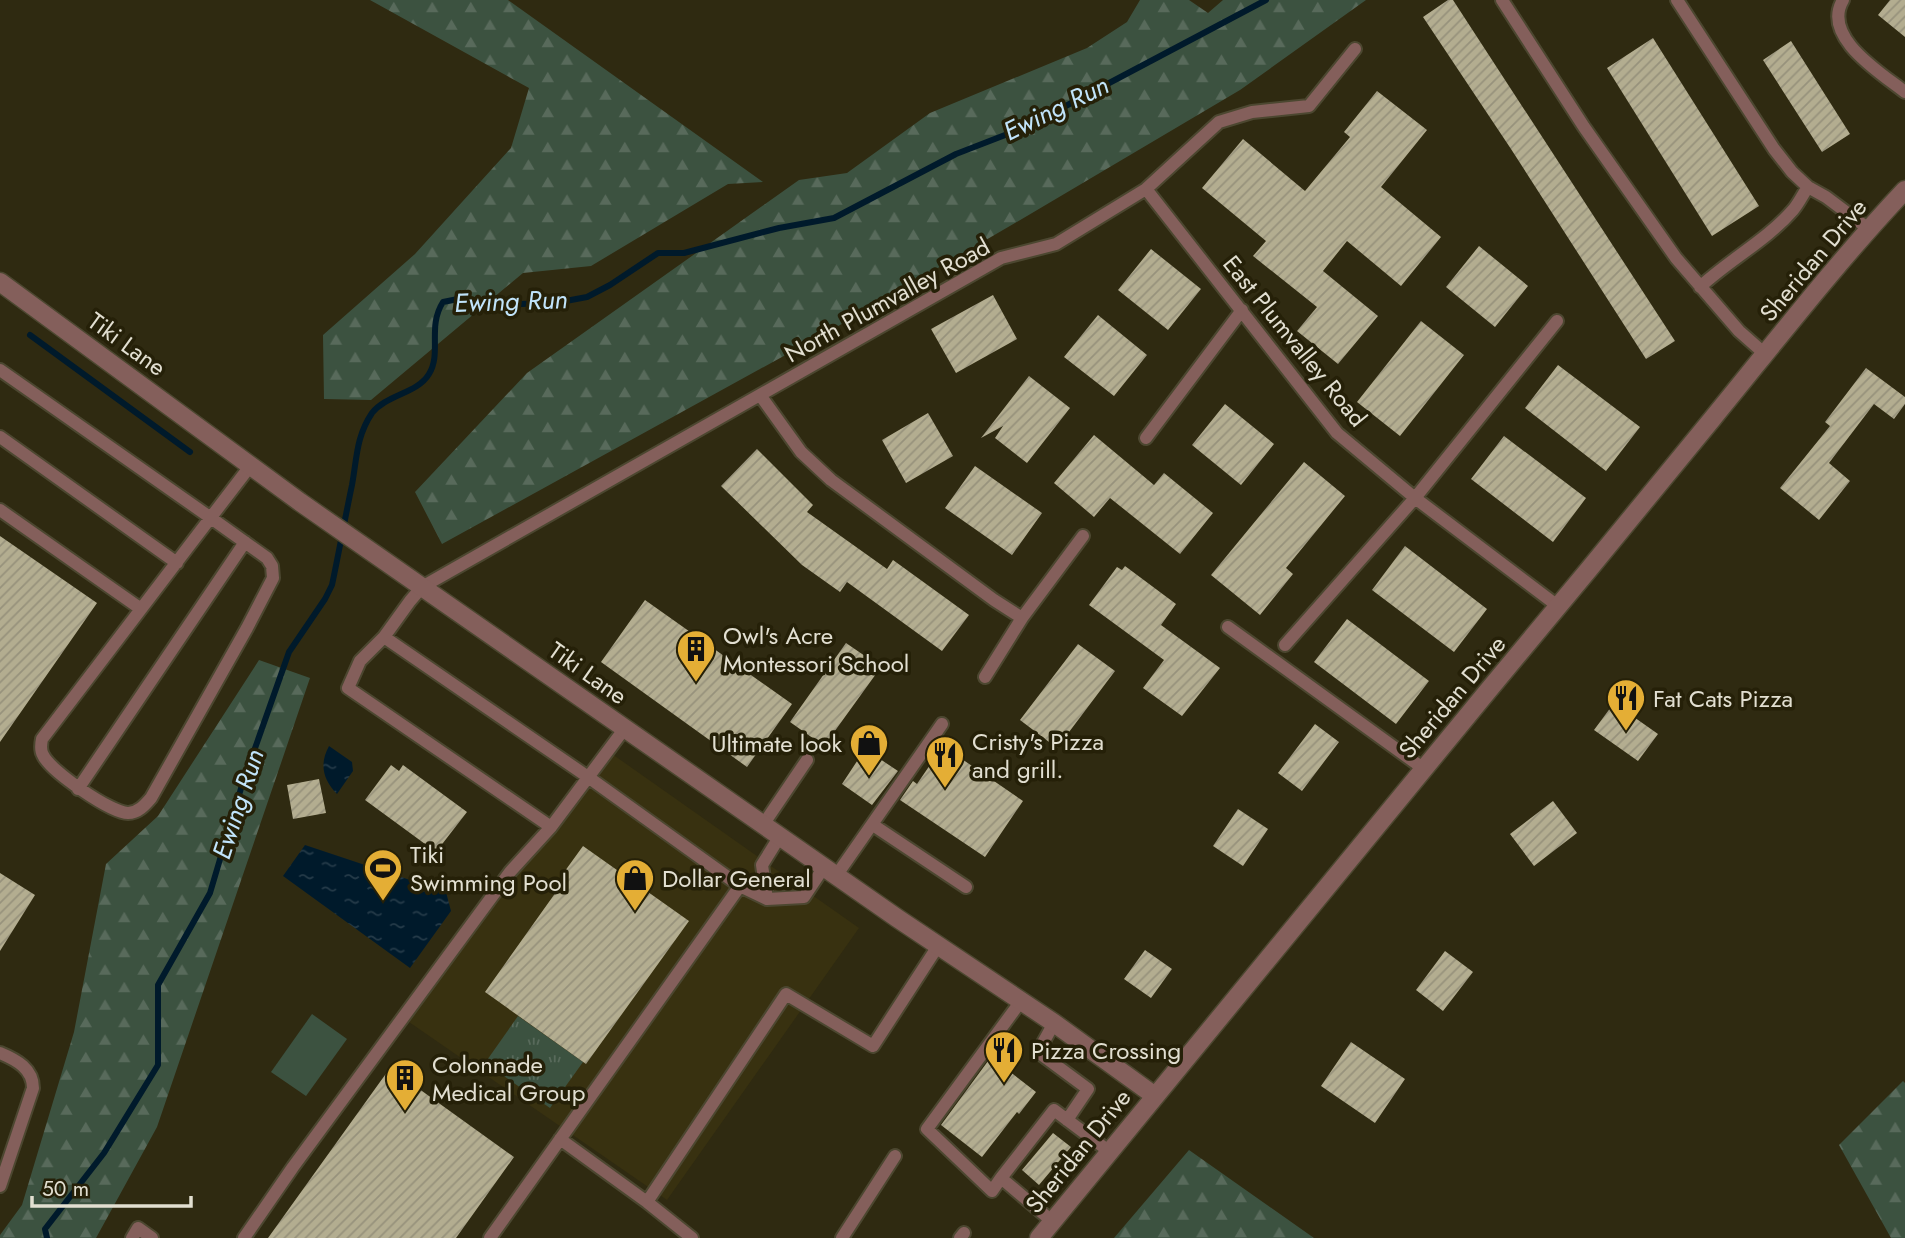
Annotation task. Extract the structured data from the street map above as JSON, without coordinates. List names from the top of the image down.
{
  "streets": {
    "street": ["Sheridan Drive", "Tiki Lane"],
    "lane": ["North Plumvalley Road", "East Plumvalley Road"]
  },
  "crossings": [
    ["Sheridan Drive", "East Plumvalley Road"],
    ["Sheridan Drive", "Tiki Lane"],
    ["North Plumvalley Road", "East Plumvalley Road"],
    ["North Plumvalley Road", "Tiki Lane"]
  ],
  "water": ["Ewing Run"],
  "places": {
    "building": ["Owl's Acre Montessori School", "Colonnade Medical Group"],
    "restaurant": ["Fat Cats Pizza", "Cristy's Pizza and grill.", "Pizza Crossing"],
    "shop": ["Ultimate look", "Dollar General"],
    "sports": ["Tiki Swimming Pool"]
  },
  "scale_bar": "50 m"
}
